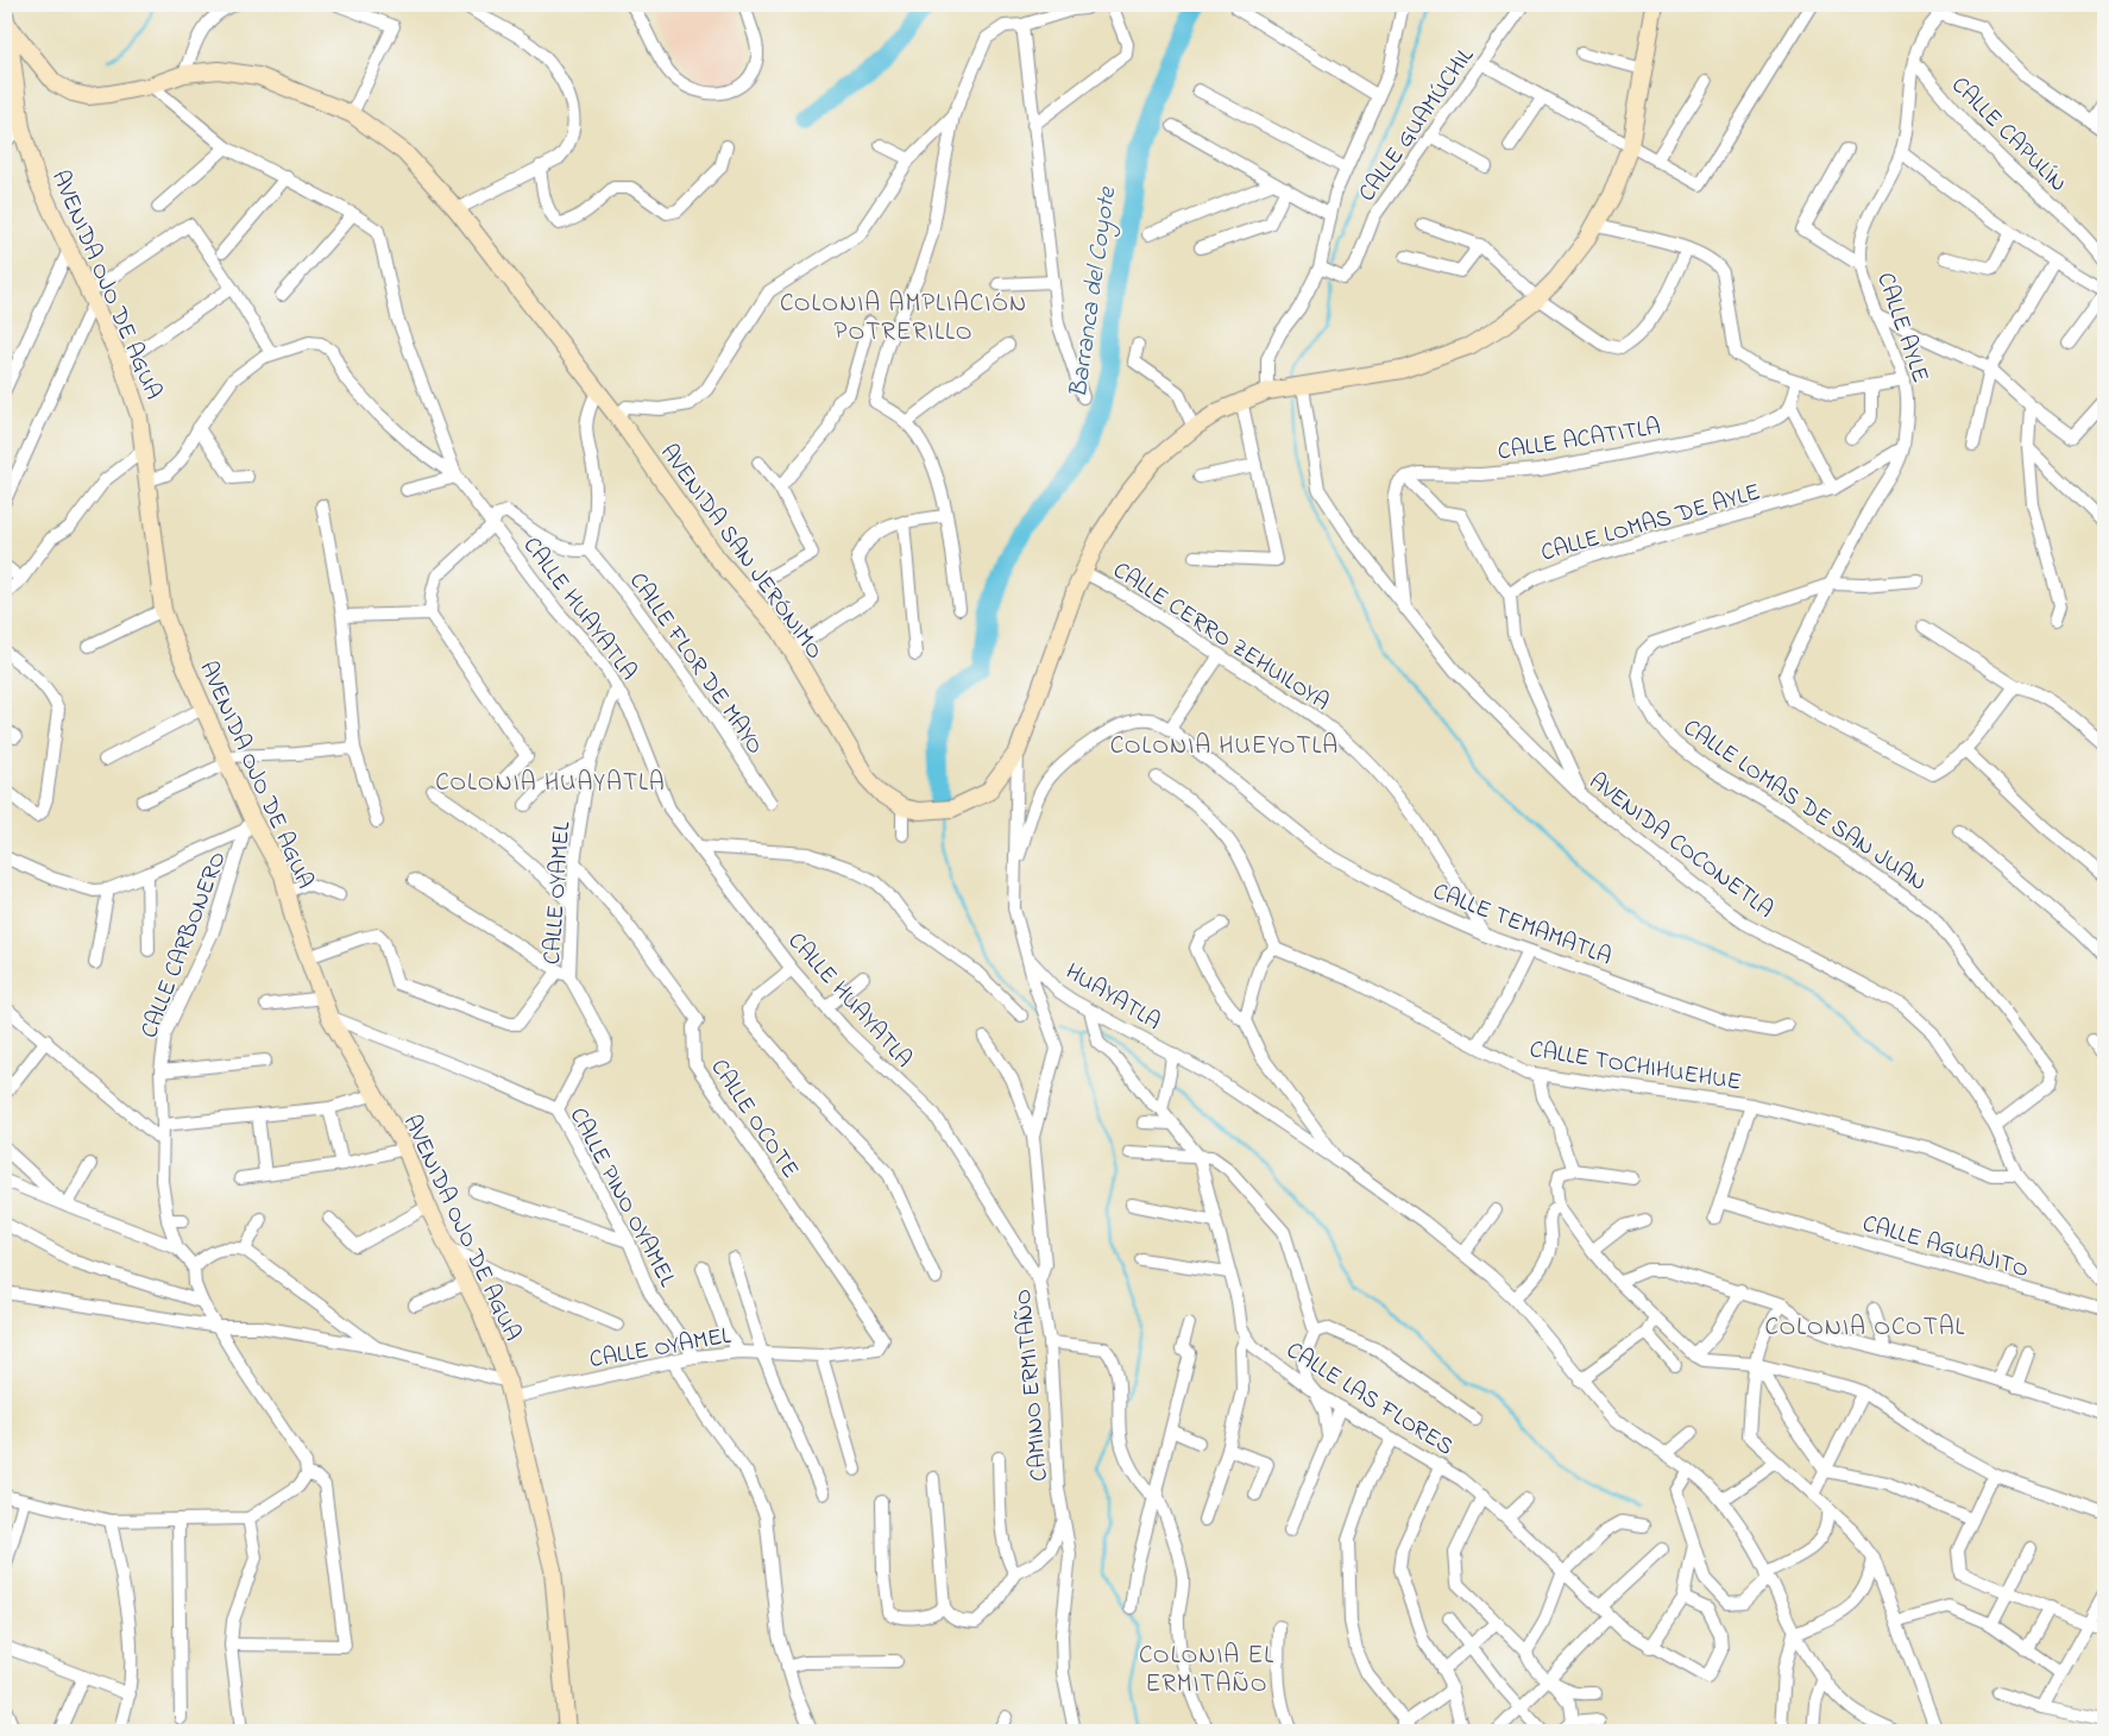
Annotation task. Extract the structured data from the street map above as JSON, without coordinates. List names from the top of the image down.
{
  "streets": {
    "main road": ["AVENIDA OJO DE AGUA", "AVENIDA SAN JERÓNIMO"],
    "street": [
      "CALLE GUAMÚCHIL",
      "CALLE CAPULÍN",
      "CALLE AYLE",
      "CALLE ACATITLA",
      "CALLE LOMAS DE AYLE",
      "CALLE HUAYATLA",
      "CALLE CERRO ZEHUILOYA",
      "CALLE FLOR DE MAYO",
      "CALLE LOMAS DE SAN JUAN",
      "AVENIDA COCONETLA",
      "CALLE OYAMEL",
      "CALLE TEMAMATLA",
      "CALLE CARBONERO",
      "HUAYATLA",
      "CALLE TOCHIHUEHUE",
      "CALLE OCOTE",
      "CALLE PINO OYAMEL",
      "CALLE AGUAJITO",
      "CAMINO ERMITAÑO",
      "CALLE LAS FLORES"
    ]
  },
  "crossings": [
    ["CALLE CAPULÍN", "CALLE AYLE"],
    ["AVENIDA OJO DE AGUA", "AVENIDA SAN JERÓNIMO"],
    ["AVENIDA OJO DE AGUA", "CALLE HUAYATLA"],
    ["AVENIDA OJO DE AGUA", "CALLE OYAMEL"],
    ["AVENIDA OJO DE AGUA", "CALLE CARBONERO"],
    ["AVENIDA OJO DE AGUA", "CALLE PINO OYAMEL"],
    ["CALLE AYLE", "CALLE LOMAS DE AYLE"],
    ["CALLE AYLE", "CALLE LOMAS DE SAN JUAN"],
    ["CALLE HUAYATLA", "CALLE OYAMEL"],
    ["CALLE HUAYATLA", "CAMINO ERMITAÑO"],
    ["CALLE CERRO ZEHUILOYA", "CALLE TEMAMATLA"],
    ["CALLE LOMAS DE SAN JUAN", "AVENIDA COCONETLA"],
    ["AVENIDA COCONETLA", "CALLE TOCHIHUEHUE"],
    ["CALLE OYAMEL", "CALLE OCOTE"],
    ["CALLE OYAMEL", "CALLE PINO OYAMEL"],
    ["CALLE TEMAMATLA", "CAMINO ERMITAÑO"],
    ["HUAYATLA", "CAMINO ERMITAÑO"]
  ],
  "districts": [
    "COLONIA AMPLIACIÓN POTRERILLO",
    "COLONIA HUEYOTLA",
    "COLONIA HUAYATLA",
    "COLONIA OCOTAL",
    "COLONIA EL ERMITAÑO"
  ],
  "water": ["Barranca del Coyote"]
}
